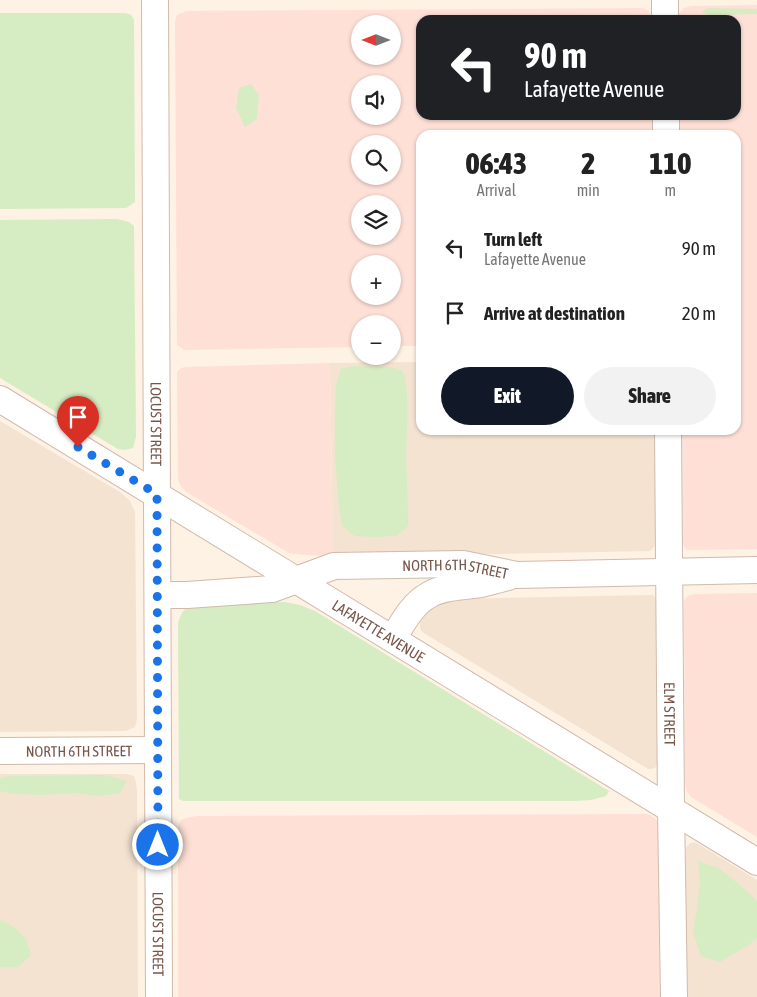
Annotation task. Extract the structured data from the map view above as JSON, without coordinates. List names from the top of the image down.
{
  "streets": {
    "street": [
      "LOCUST STREET",
      "NORTH 6TH STREET",
      "LAFAYETTE AVENUE",
      "ELM STREET"
    ]
  },
  "crossings": [
    ["LOCUST STREET", "NORTH 6TH STREET"],
    ["LOCUST STREET", "LAFAYETTE AVENUE"],
    ["NORTH 6TH STREET", "LAFAYETTE AVENUE"],
    ["NORTH 6TH STREET", "ELM STREET"],
    ["LAFAYETTE AVENUE", "ELM STREET"]
  ],
  "north": "left",
  "page": {
    "map_buttons": ["+", "−"],
    "turn": ["90 m", "Lafayette Avenue"],
    "eta": [
      "06:43",
      "Arrival",
      "2",
      "min",
      "110",
      "m"
    ],
    "list": [
      {
        "name": "Turn left",
        "note": "Lafayette Avenue",
        "value": "90 m"
      },
      {
        "name": "Arrive at destination",
        "value": "20 m"
      }
    ],
    "buttons": ["Exit", "Share"]
  }
}
